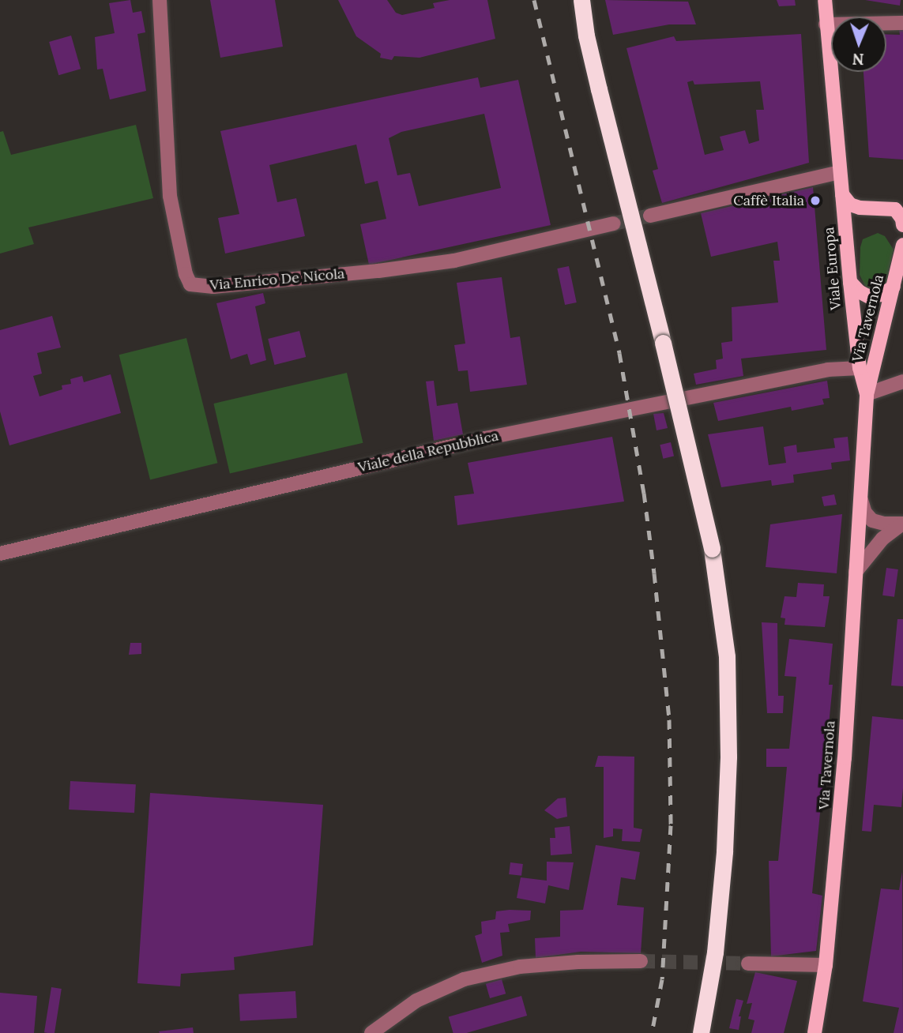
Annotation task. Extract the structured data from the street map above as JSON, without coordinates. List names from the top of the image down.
{
  "streets": {
    "main road": ["Viale Europa", "Via Tavernola"],
    "street": ["Via Enrico De Nicola", "Viale della Repubblica"]
  },
  "crossings": [
    ["Viale Europa", "Via Tavernola"],
    ["Viale Europa", "Viale della Repubblica"]
  ],
  "places": ["Caffè Italia"],
  "north": "bottom"
}
